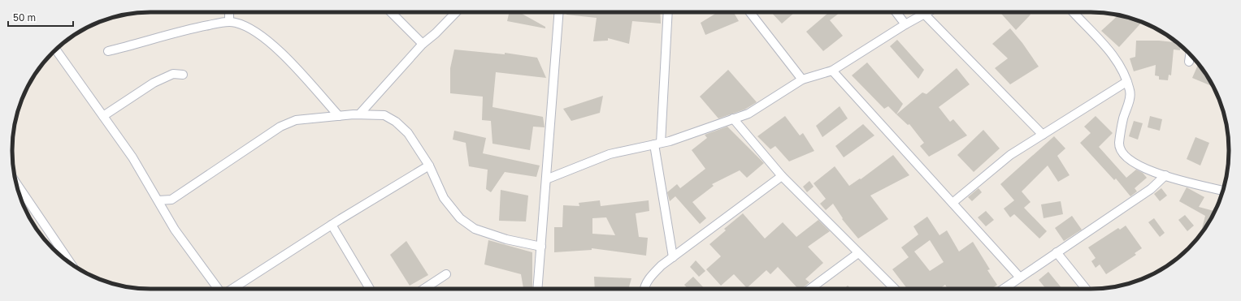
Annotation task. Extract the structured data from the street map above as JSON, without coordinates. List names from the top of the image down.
{
  "scale_bar": "50 m"
}
